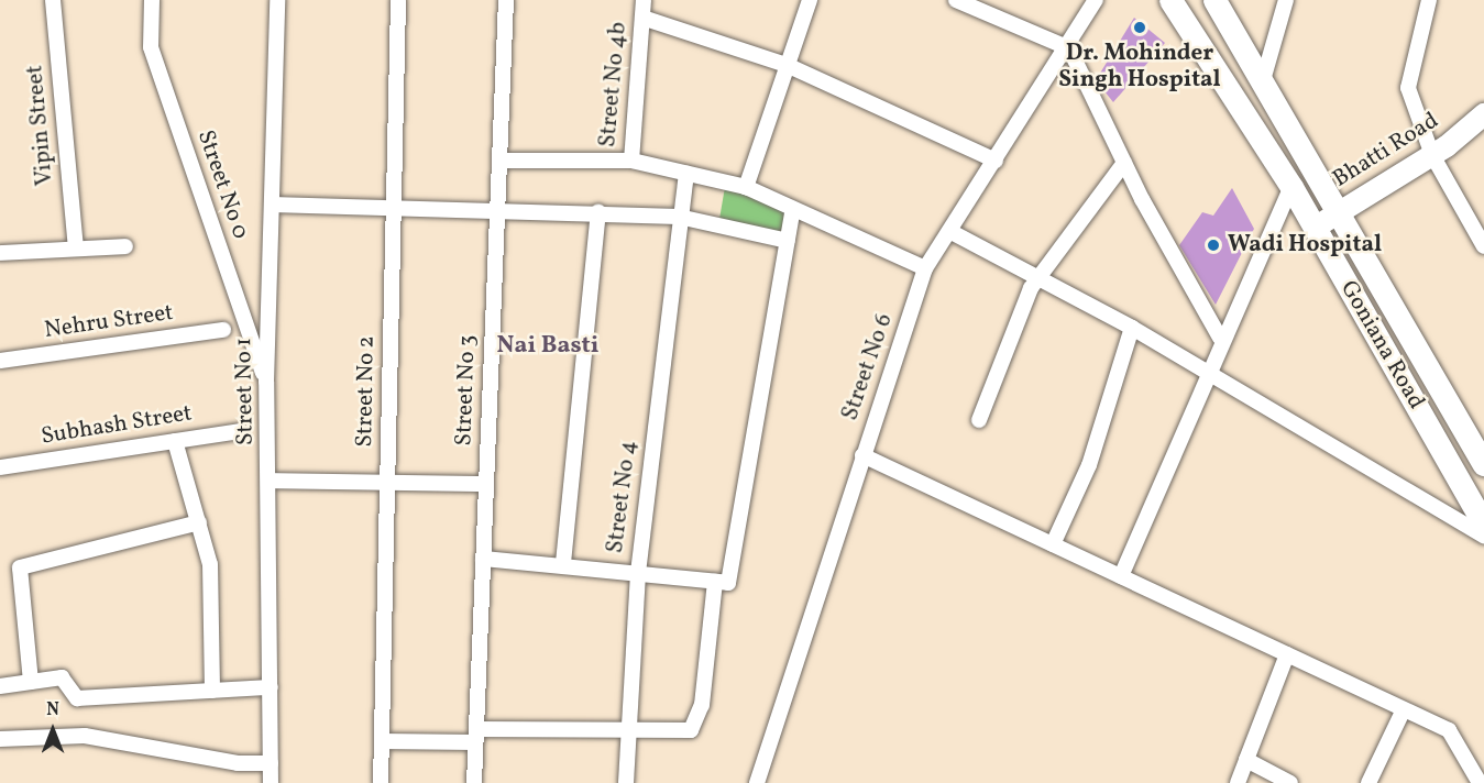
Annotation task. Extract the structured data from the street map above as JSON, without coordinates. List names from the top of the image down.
{
  "streets": {
    "main road": ["Bhatti Road", "Goniana Road"],
    "street": [
      "Street No 4b",
      "Vipin Street",
      "Street No 0",
      "Nehru Street",
      "Street No 6",
      "Street No 3",
      "Street No 1",
      "Street No 2",
      "Subhash Street",
      "Street No 4"
    ]
  },
  "crossings": [
    ["Street No 4b", "Street No 3"],
    ["Bhatti Road", "Goniana Road"],
    ["Street No 0", "Street No 1"]
  ],
  "districts": ["Nai Basti"],
  "places": ["Dr. Mohinder Singh Hospital", "Wadi Hospital"],
  "north": "top"
}
